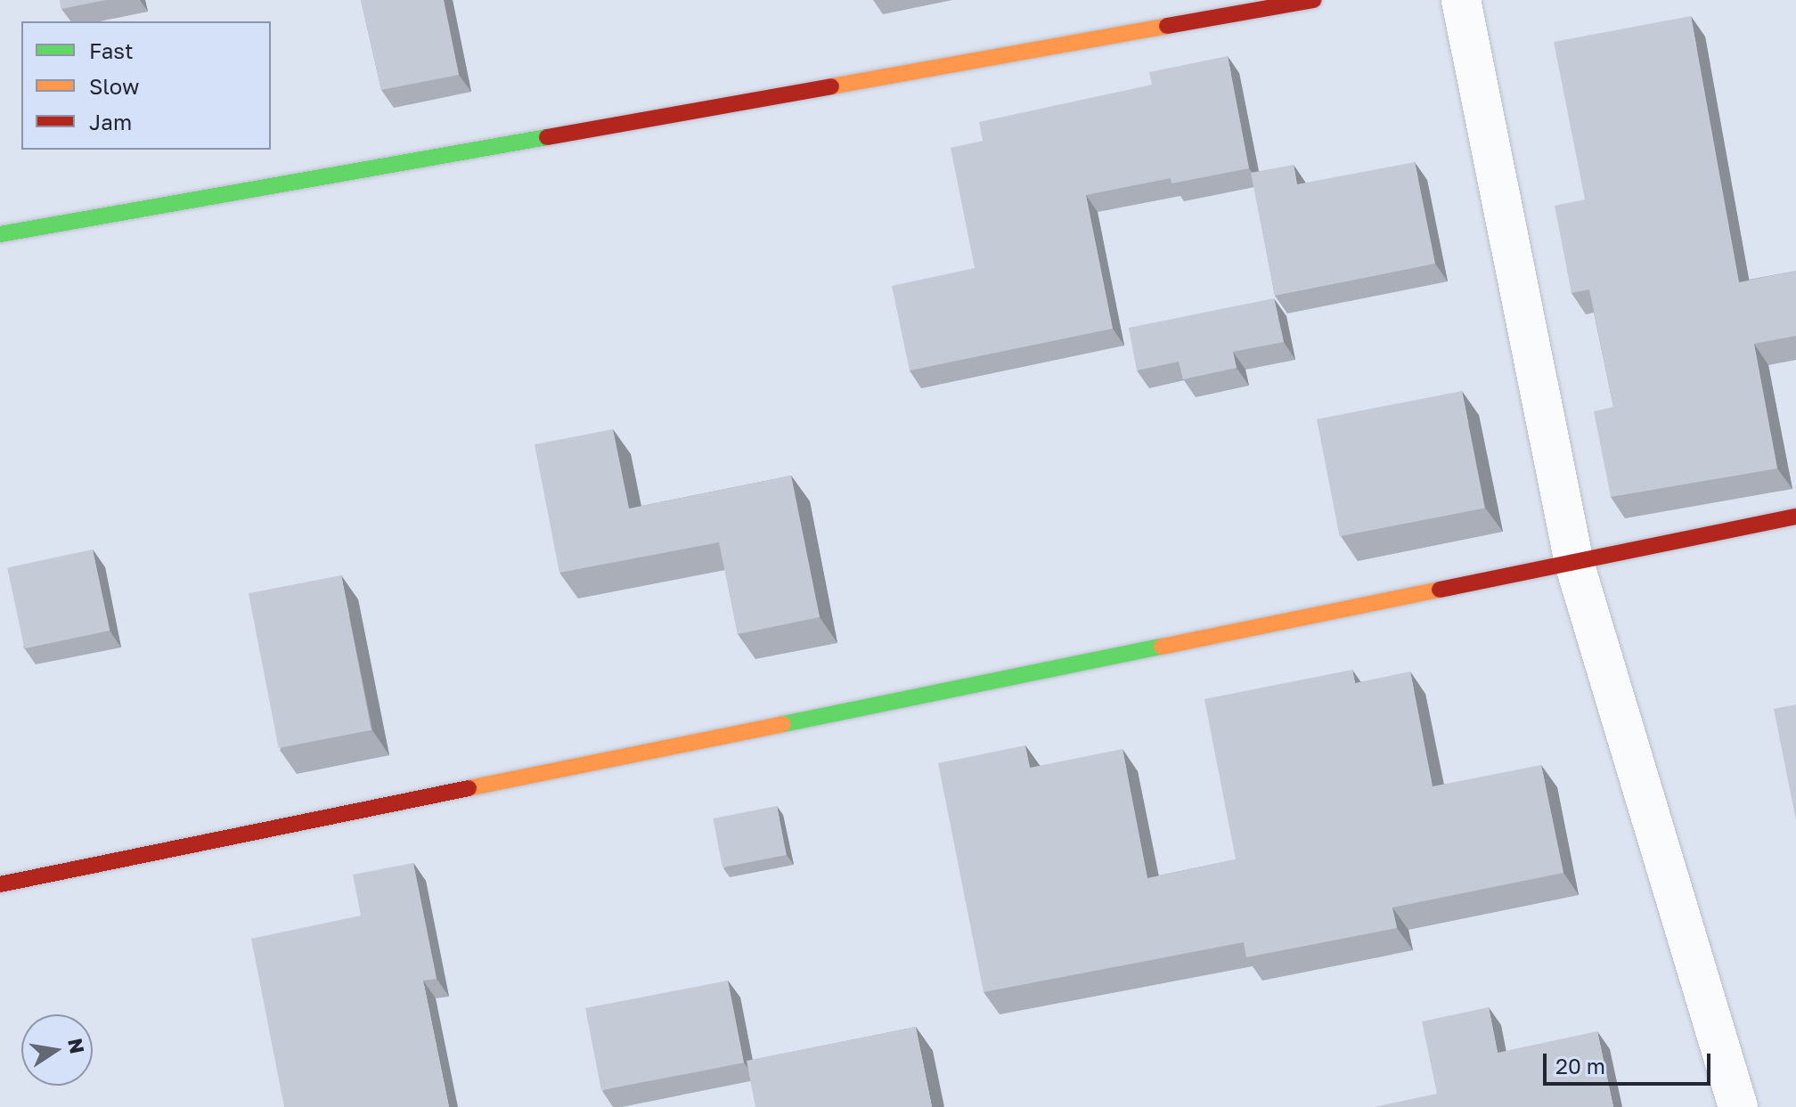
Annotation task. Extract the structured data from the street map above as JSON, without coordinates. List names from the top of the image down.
{
  "legend": ["Fast", "Slow", "Jam"],
  "scale_bar": "20 m",
  "north": "right"
}
